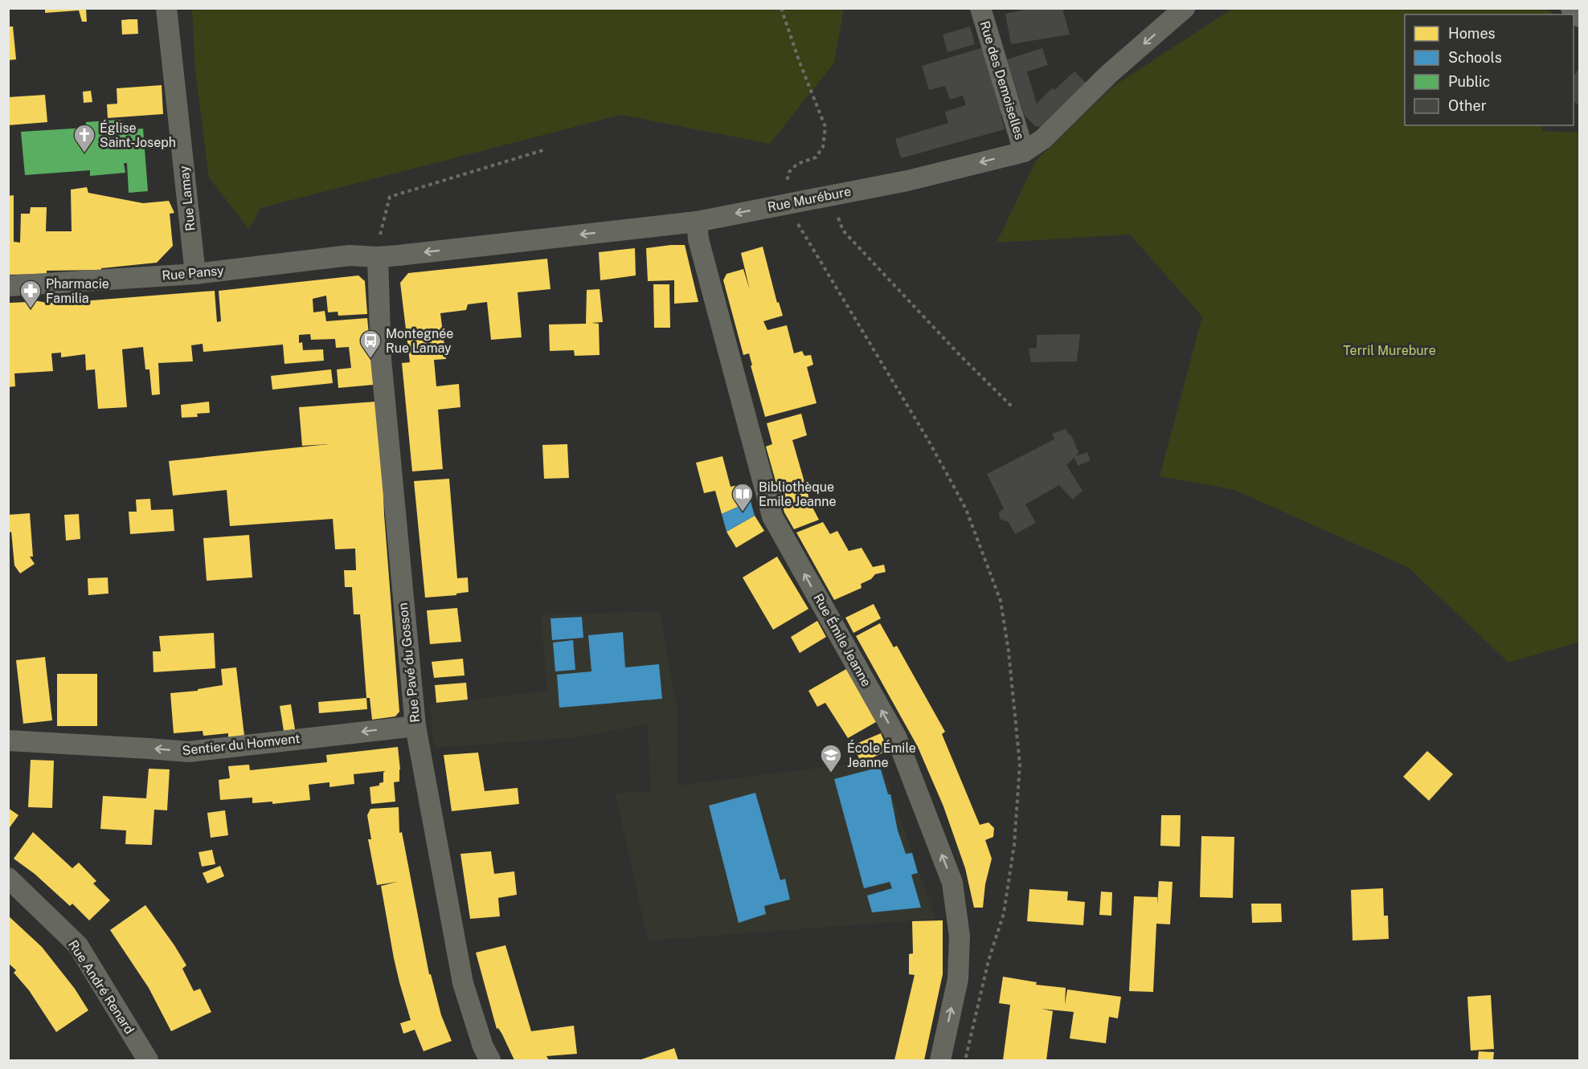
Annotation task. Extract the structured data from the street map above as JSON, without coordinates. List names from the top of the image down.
{
  "streets": {
    "street": [
      "Rue des Demoiselles",
      "Rue Lamay",
      "Rue Murébure",
      "Rue Pansy",
      "Rue Émile Jeanne",
      "Rue Pavé du Gosson",
      "Sentier du Homvent",
      "Rue André Renard"
    ]
  },
  "crossings": [
    ["Rue des Demoiselles", "Rue Murébure"],
    ["Rue Lamay", "Rue Pansy"],
    ["Rue Murébure", "Rue Pansy"],
    ["Rue Murébure", "Rue Émile Jeanne"],
    ["Rue Murébure", "Rue Pavé du Gosson"],
    ["Rue Pansy", "Rue Pavé du Gosson"],
    ["Rue Pavé du Gosson", "Sentier du Homvent"]
  ],
  "one_way": ["Rue Murébure", "Rue Émile Jeanne", "Sentier du Homvent"],
  "parks": ["Terril Murebure"],
  "places": {
    "church": ["Église Saint-Joseph"],
    "pharmacy": ["Pharmacie Familia"],
    "bus stop": ["Montegnée Rue Lamay"],
    "library": ["Bibliothèque Emile Jeanne"],
    "school or university": ["École Émile Jeanne"]
  },
  "legend": [
    "Homes",
    "Schools",
    "Public",
    "Other"
  ]
}
